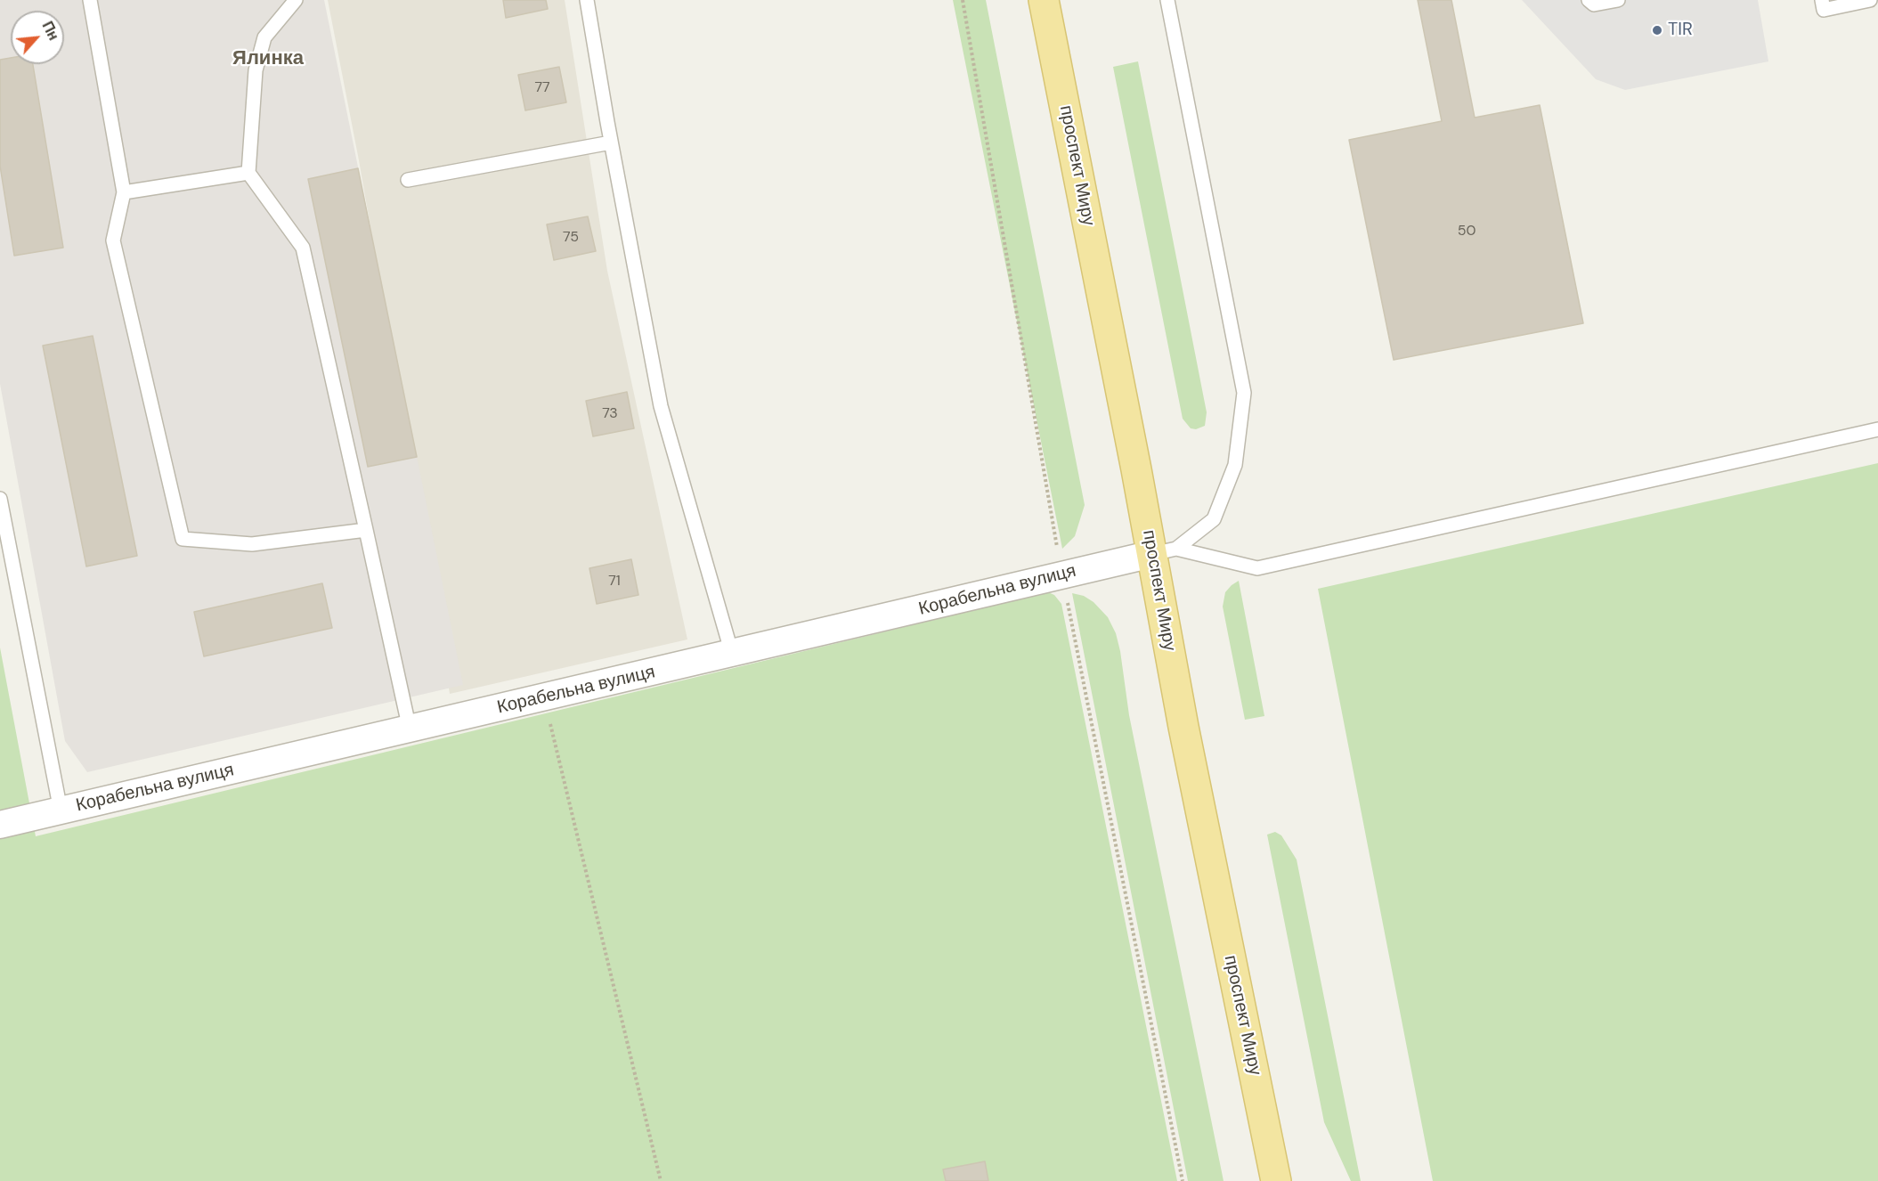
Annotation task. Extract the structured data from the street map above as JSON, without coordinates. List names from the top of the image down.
{
  "streets": {
    "main road": ["проспект Миру"],
    "street": ["Корабельна вулиця"]
  },
  "crossings": [
    ["проспект Миру", "Корабельна вулиця"]
  ],
  "districts": ["Ялинка"],
  "places": ["TIR"],
  "house_numbers": [
    "77",
    "50",
    "75",
    "73",
    "71"
  ],
  "north": "top right"
}
